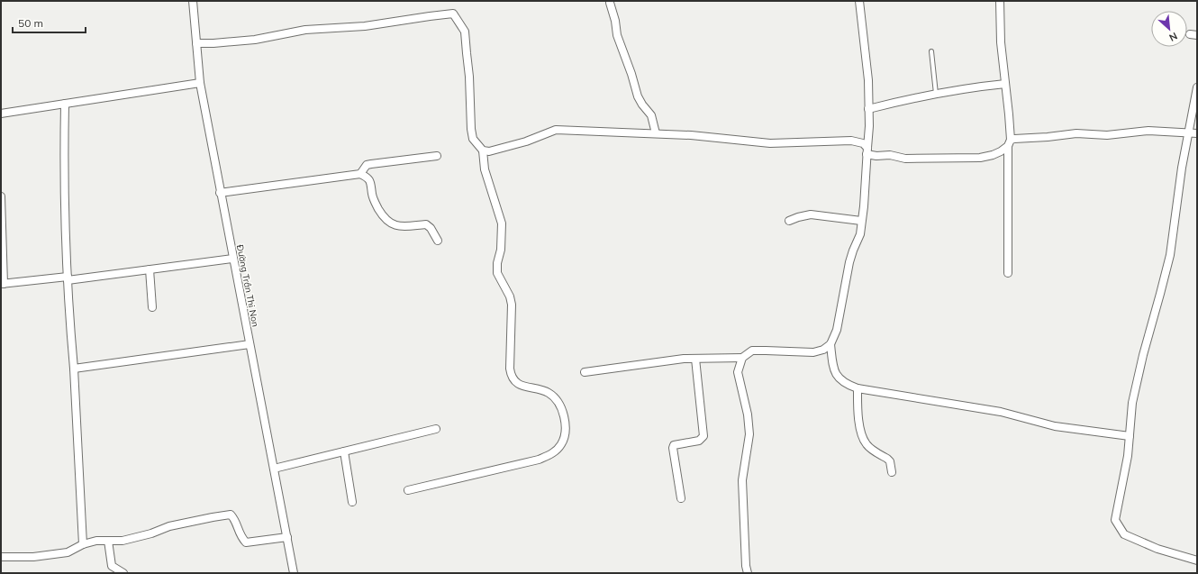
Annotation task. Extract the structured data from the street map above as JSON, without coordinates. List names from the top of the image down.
{
  "streets": {
    "street": ["Đường Trần Thị Non"]
  },
  "scale_bar": "50 m",
  "north": "bottom right"
}
